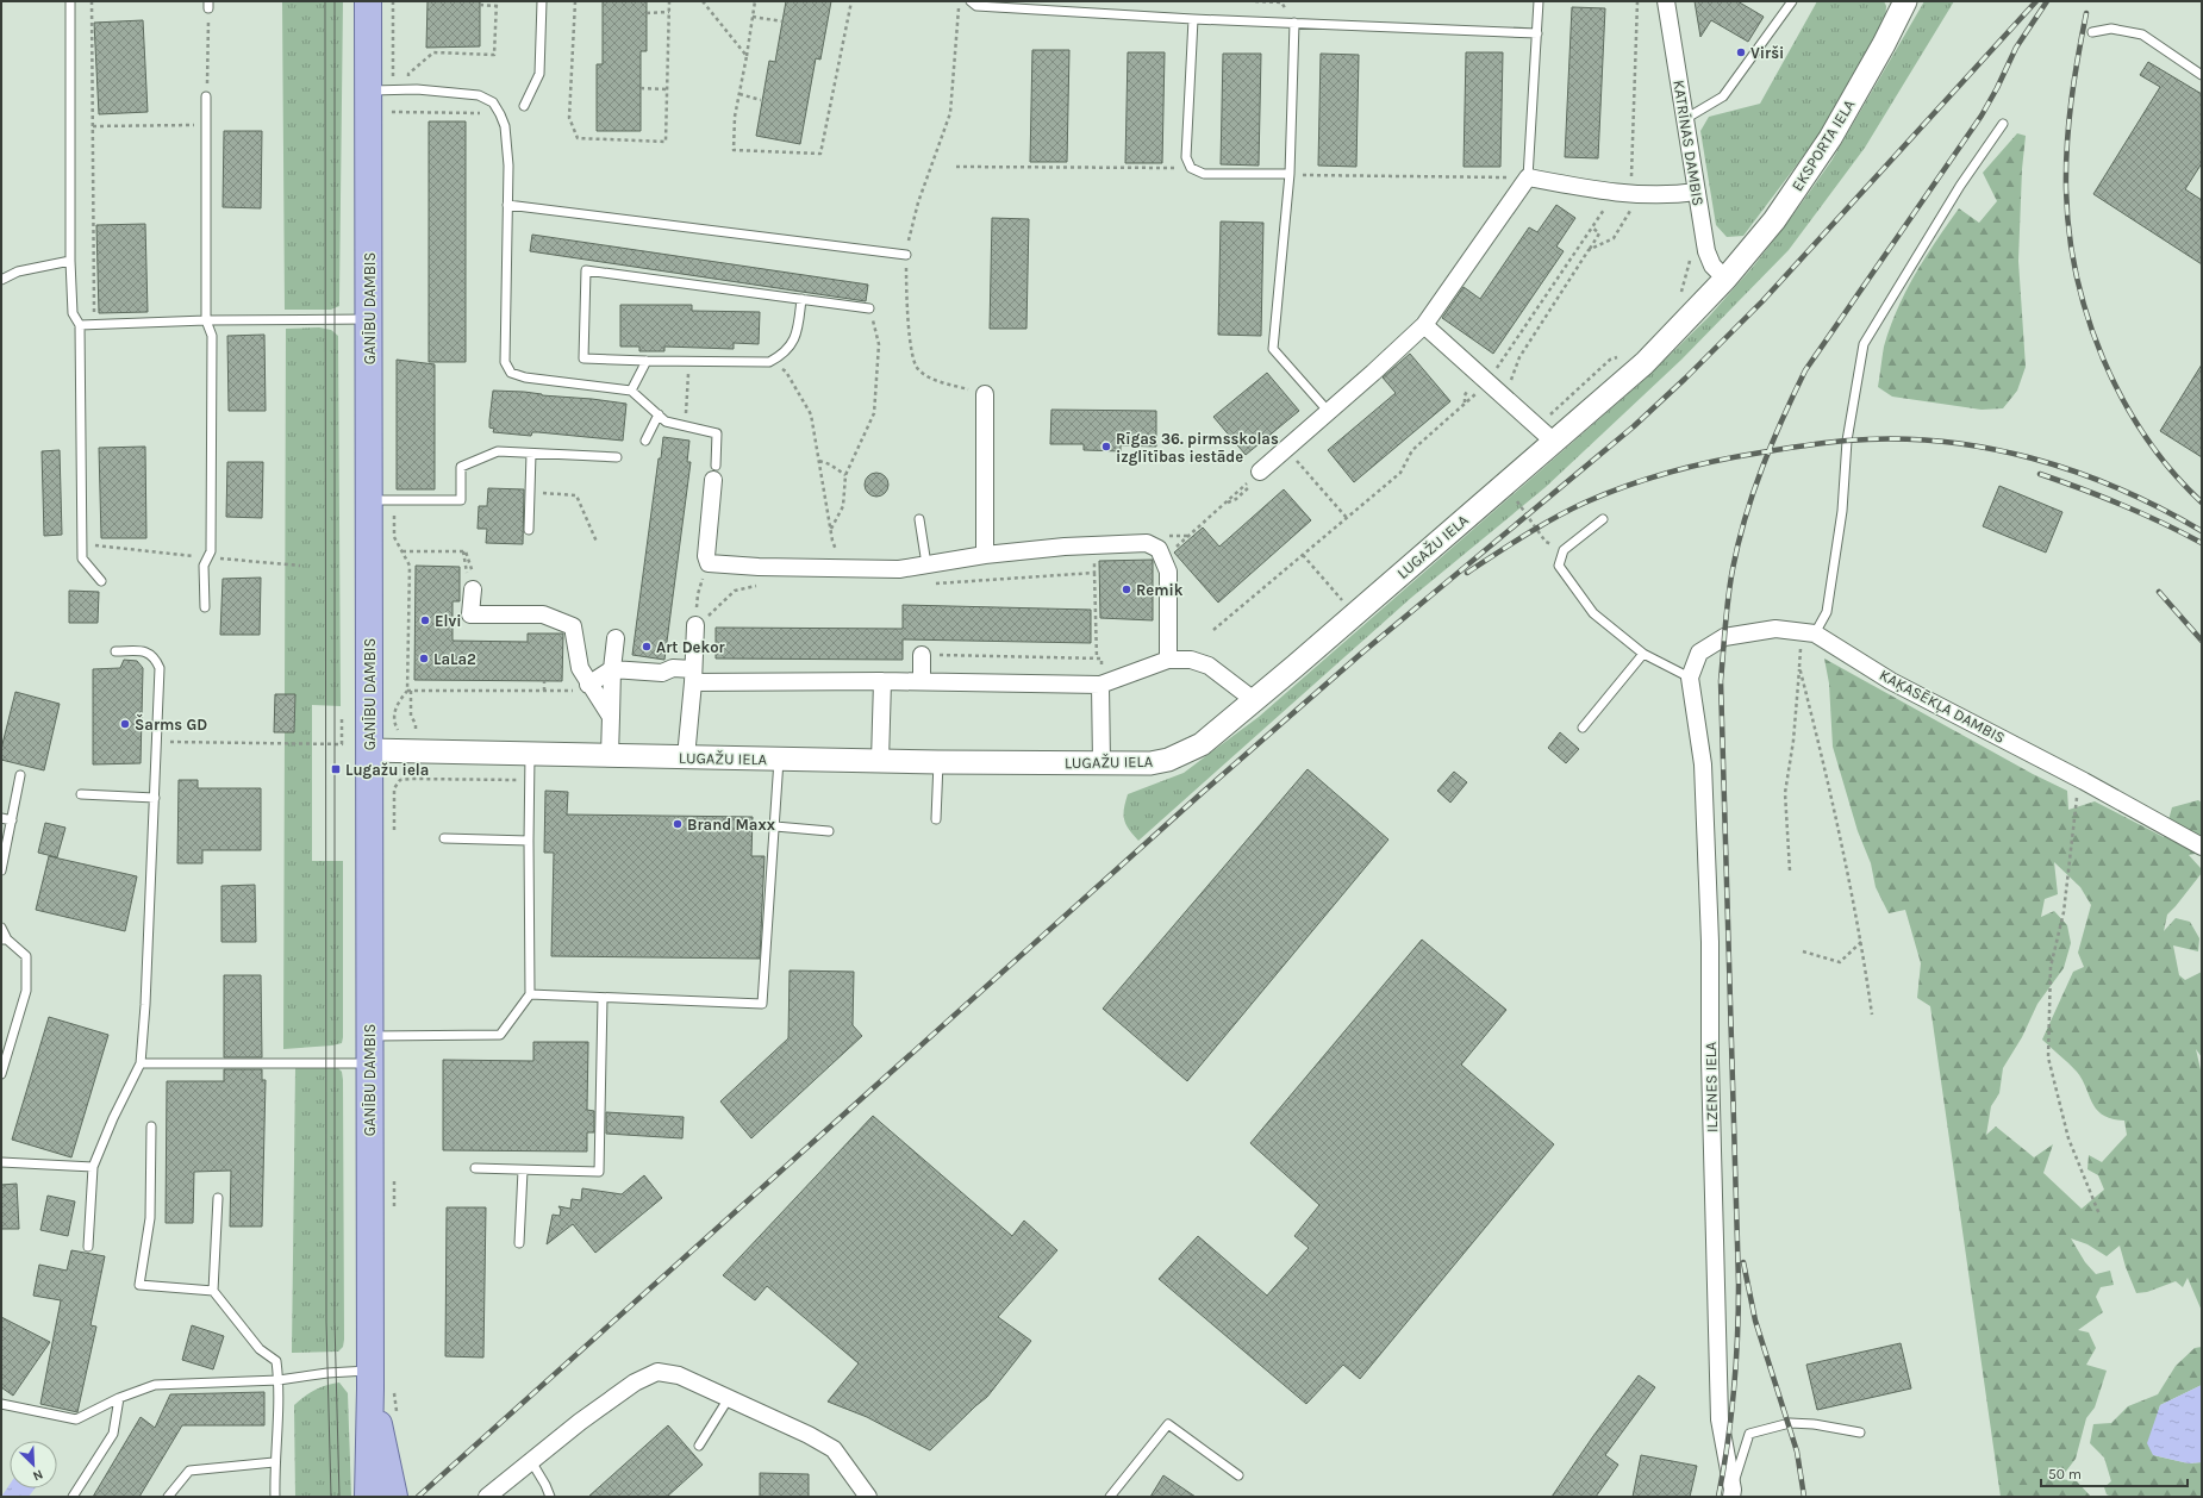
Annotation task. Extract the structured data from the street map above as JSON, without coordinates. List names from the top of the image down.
{
  "streets": {
    "main road": ["GANĪBU DAMBIS"],
    "street": [
      "KATRĪNAS DAMBIS",
      "EKSPORTA IELA",
      "LUGAŽU IELA",
      "KAĶASĒKĻA DAMBIS",
      "ILZENES IELA"
    ]
  },
  "crossings": [
    ["KATRĪNAS DAMBIS", "EKSPORTA IELA"],
    ["KATRĪNAS DAMBIS", "LUGAŽU IELA"],
    ["EKSPORTA IELA", "LUGAŽU IELA"],
    ["GANĪBU DAMBIS", "LUGAŽU IELA"],
    ["KAĶASĒKĻA DAMBIS", "ILZENES IELA"]
  ],
  "places": {
    "other": [
      "Virši",
      "Rīgas 36. pirmsskolas izglītības iestāde",
      "Remik",
      "Elvi",
      "Art Dekor",
      "LaLa2",
      "Šarms GD",
      "Brand Maxx"
    ],
    "transit": ["Lugažu iela"]
  },
  "scale_bar": "50 m",
  "north": "bottom right"
}
